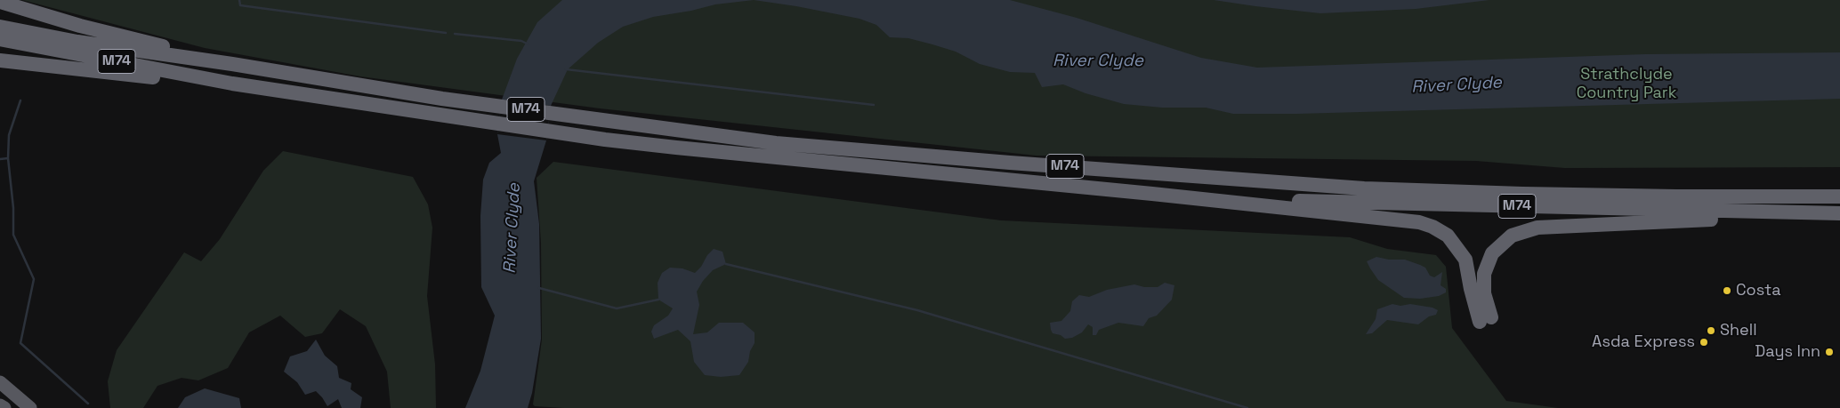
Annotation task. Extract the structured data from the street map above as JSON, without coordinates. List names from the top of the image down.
{
  "streets": {
    "highway": ["M74"]
  },
  "water": ["River Clyde"],
  "parks": ["Strathclyde Country Park"],
  "places": [
    "Costa",
    "Shell",
    "Asda Express",
    "Days Inn"
  ]
}
